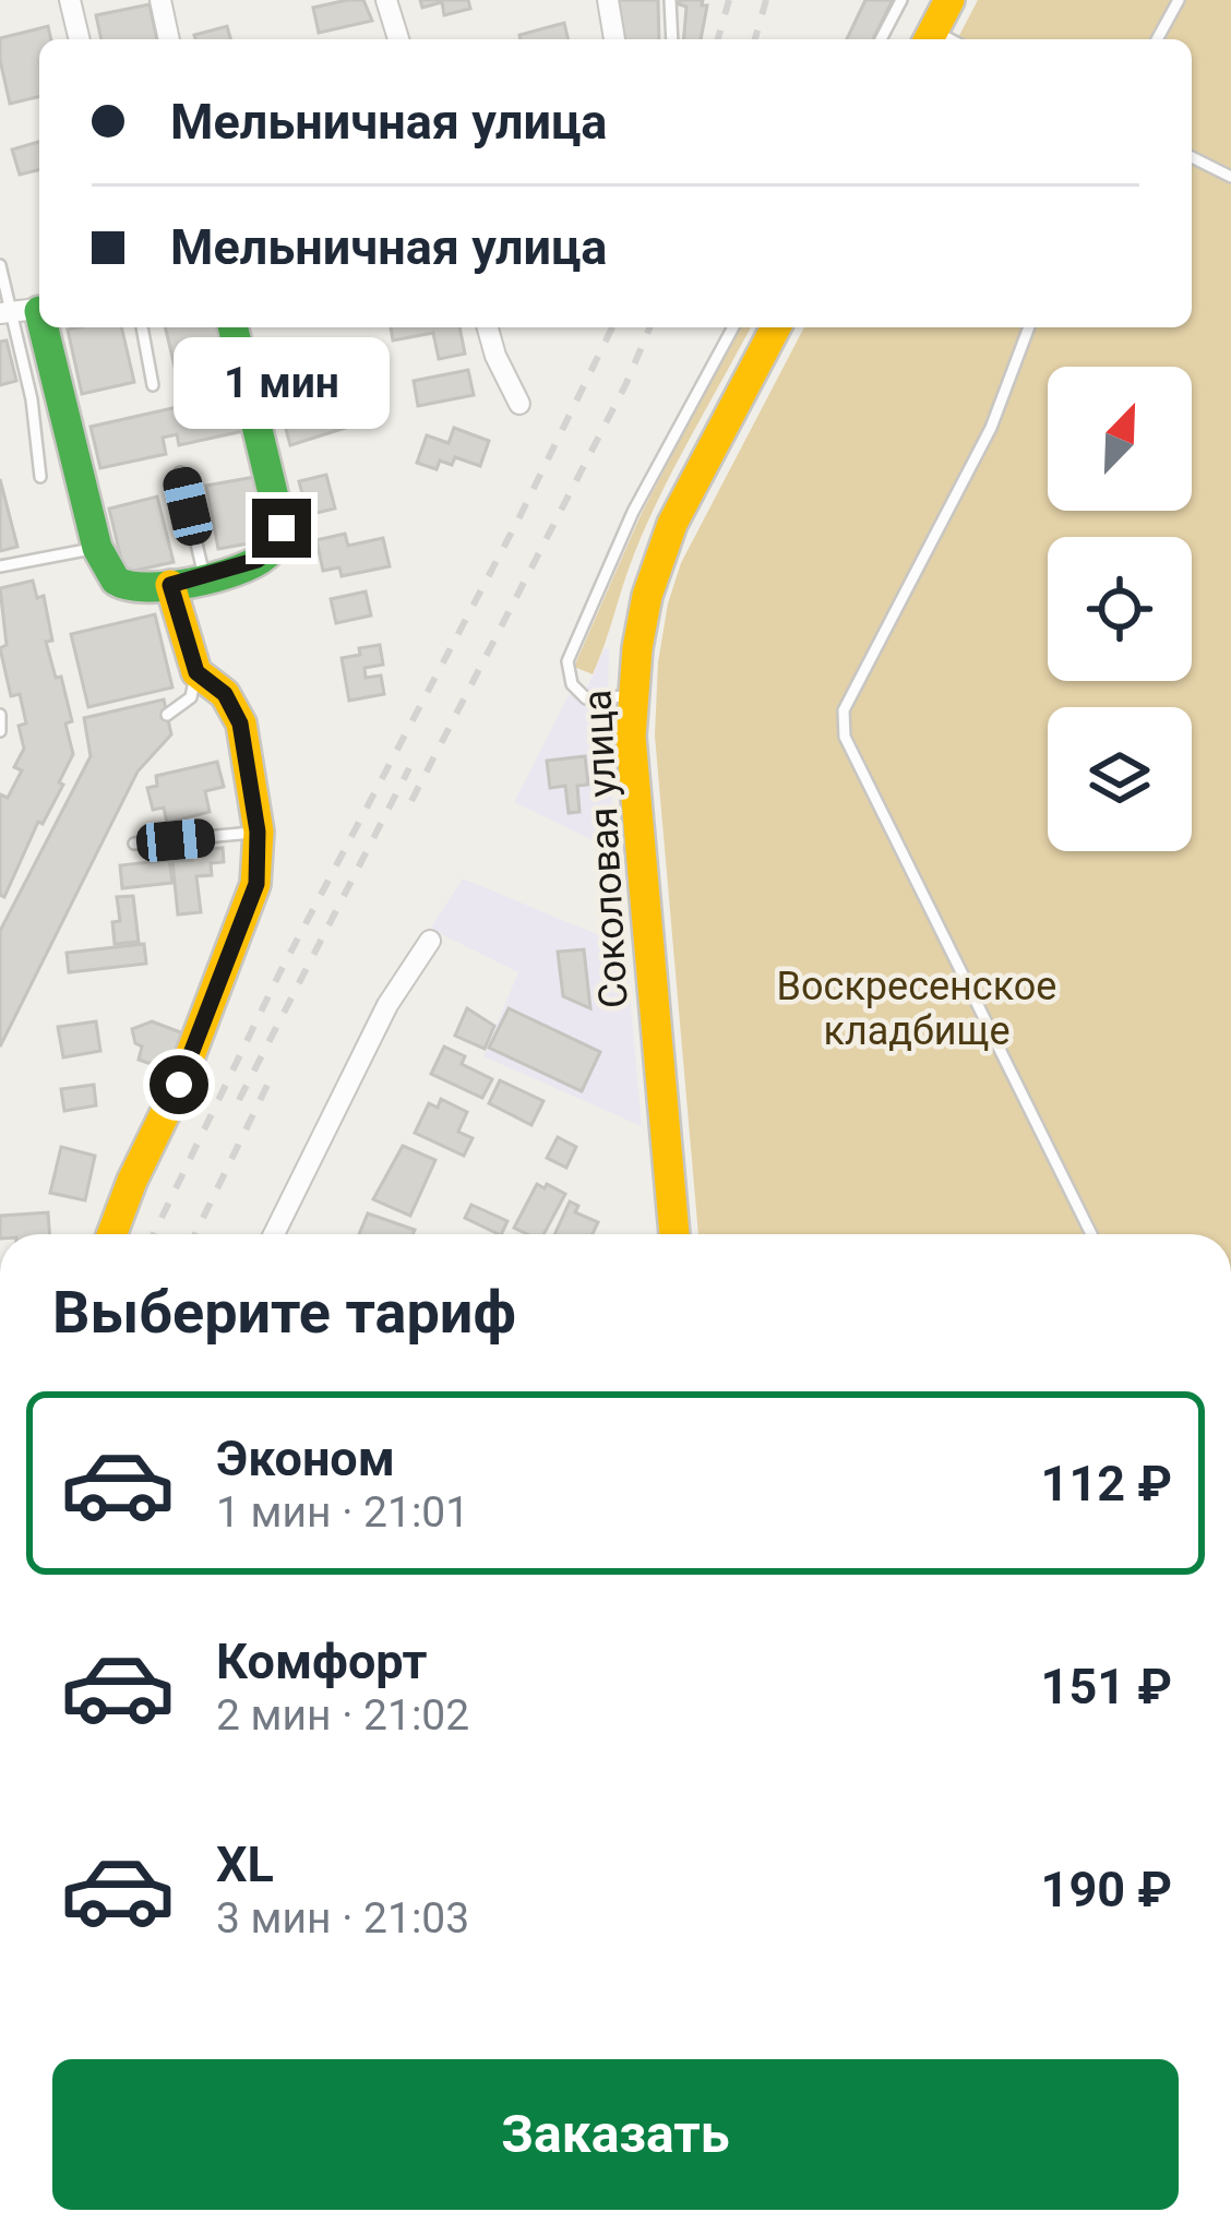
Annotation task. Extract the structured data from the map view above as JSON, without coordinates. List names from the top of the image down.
{
  "streets": {
    "street": ["Соколовая улица"]
  },
  "parks": ["Воскресенское кладбище"],
  "north": "top right",
  "page": {
    "banner": ["Мельничная улица", "Мельничная улица"],
    "bubble": "1 мин",
    "heading": "Выберите тариф",
    "list": [
      {
        "name": "Эконом",
        "note": "1 мин · 21:01",
        "value": "112 ₽"
      },
      {
        "name": "Комфорт",
        "note": "2 мин · 21:02",
        "value": "151 ₽"
      },
      {
        "name": "XL",
        "note": "3 мин · 21:03",
        "value": "190 ₽"
      }
    ],
    "buttons": "Заказать"
  }
}
